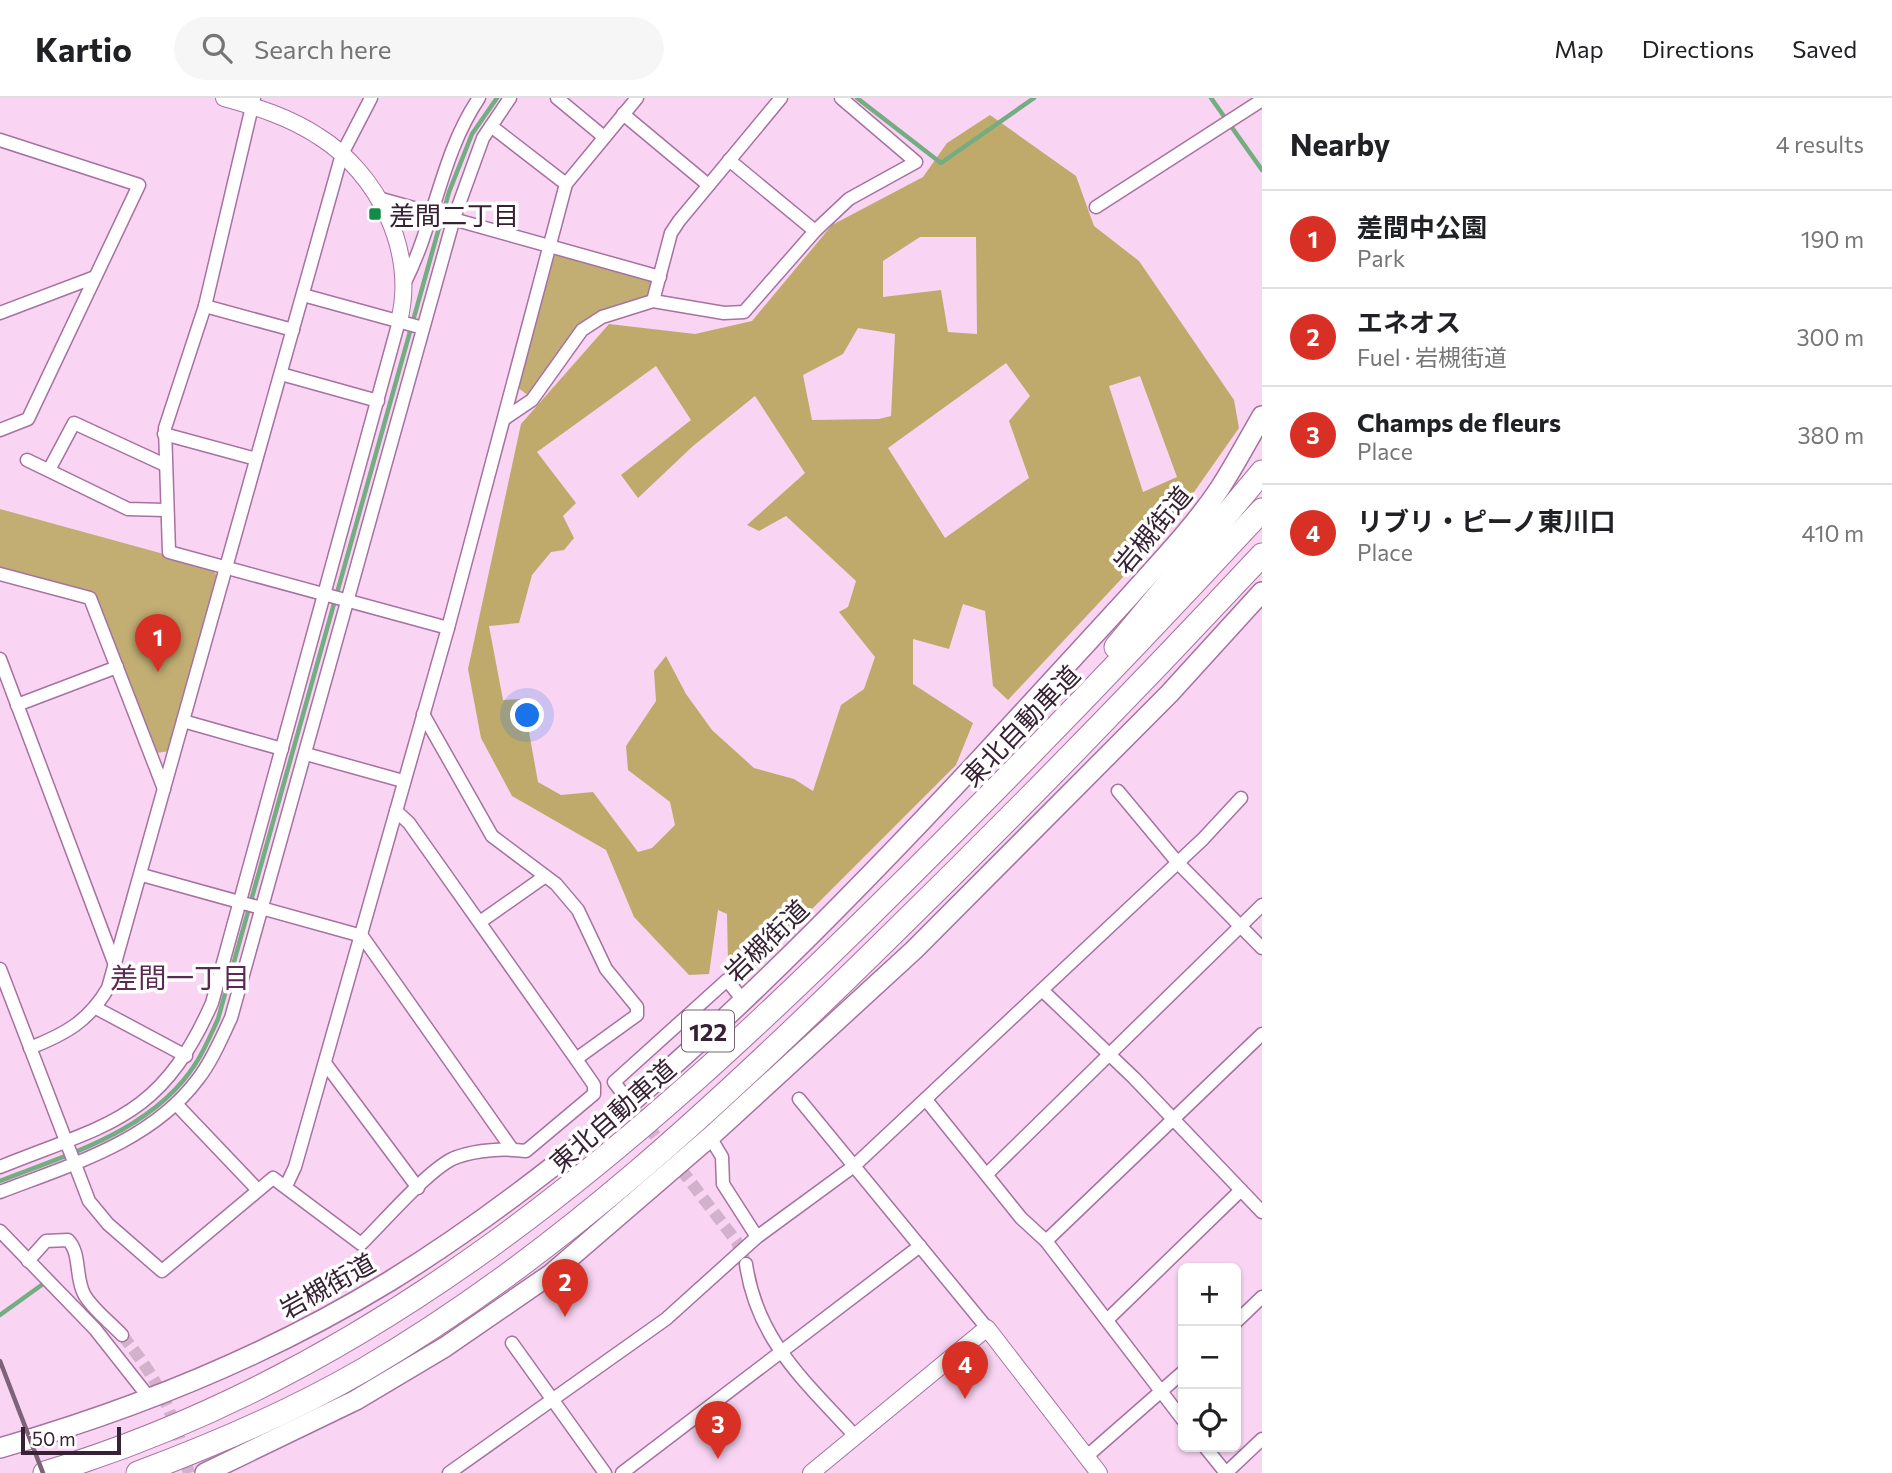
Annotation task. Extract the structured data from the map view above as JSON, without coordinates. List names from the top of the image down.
{
  "streets": {
    "highway": ["岩槻街道", "東北自動車道", "122"]
  },
  "districts": ["差間一丁目"],
  "places": {
    "transit": ["差間二丁目"]
  },
  "scale_bar": "50 m",
  "page": {
    "header": "Kartio",
    "search": "Search here",
    "nav": ["Map", "Directions", "Saved"],
    "heading": ["Nearby", "4 results"],
    "list": [
      {
        "mark": "1",
        "name": "差間中公園",
        "note": "Park",
        "value": "190 m"
      },
      {
        "mark": "2",
        "name": "エネオス",
        "note": "Fuel · 岩槻街道",
        "value": "300 m"
      },
      {
        "mark": "3",
        "name": "Champs de fleurs",
        "note": "Place",
        "value": "380 m"
      },
      {
        "mark": "4",
        "name": "リブリ・ピーノ東川口",
        "note": "Place",
        "value": "410 m"
      }
    ],
    "pins": [
      "1",
      "2",
      "4",
      "3"
    ],
    "map_buttons": ["+", "−"],
    "scale": "50 m"
  }
}
